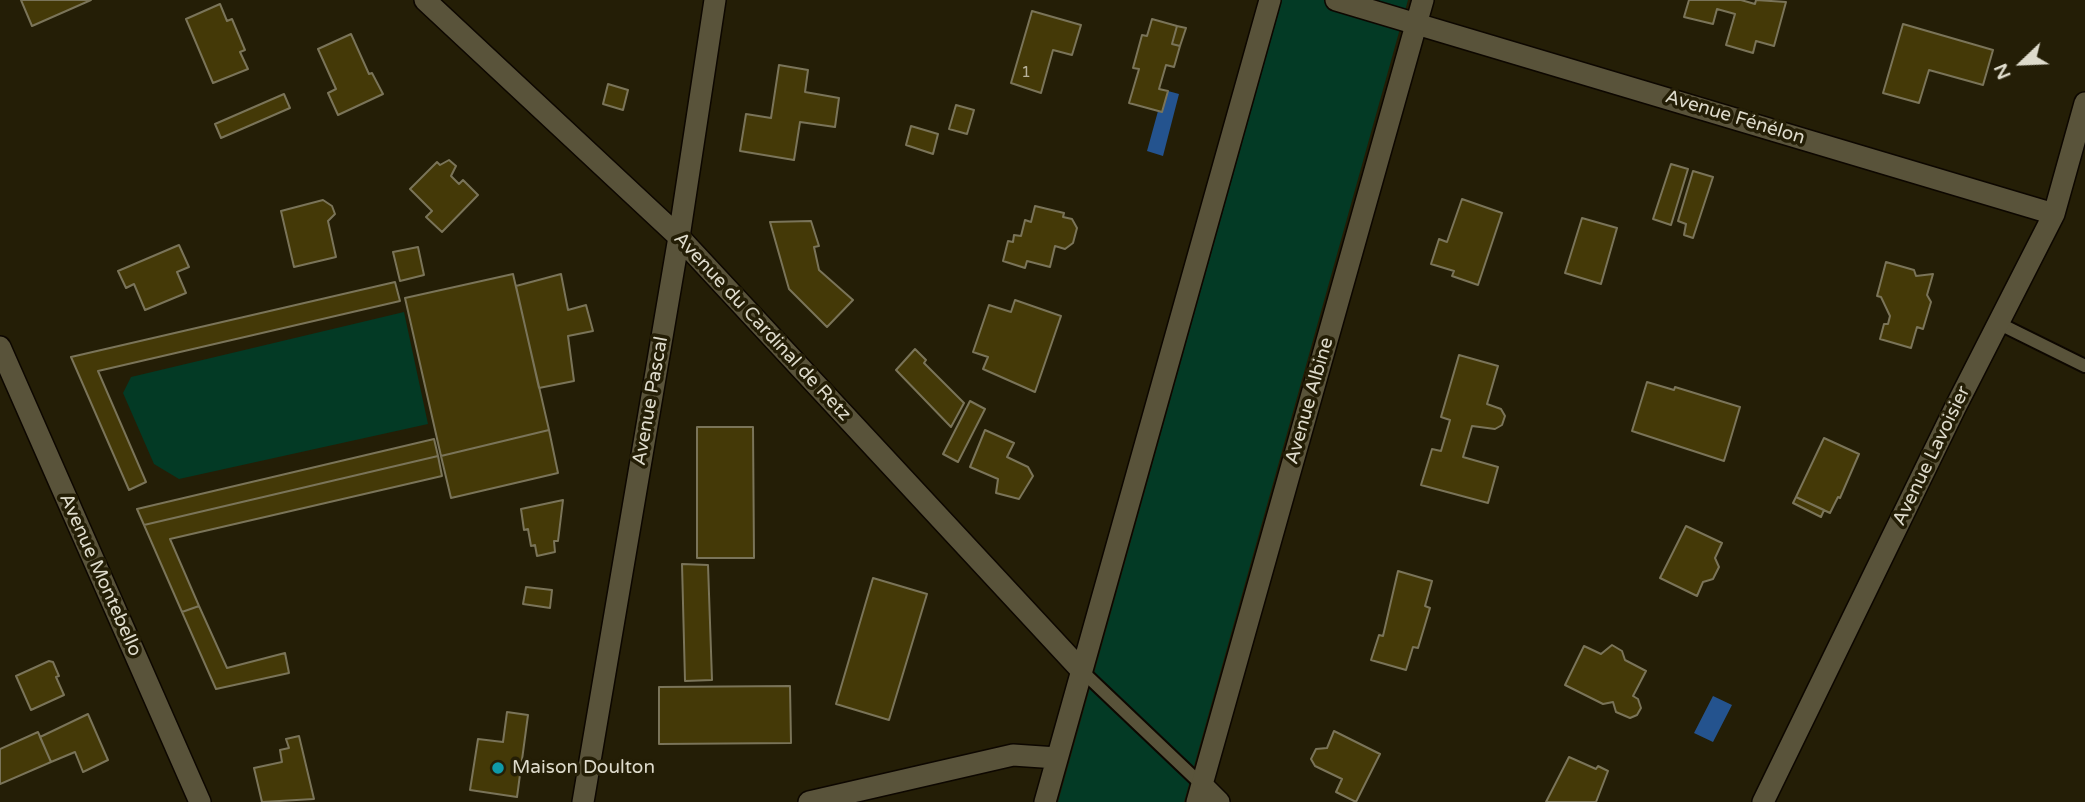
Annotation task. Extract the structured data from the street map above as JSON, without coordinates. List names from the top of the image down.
{
  "streets": {
    "street": [
      "Avenue Fénélon",
      "Avenue du Cardinal de Retz",
      "Avenue Pascal",
      "Avenue Albine",
      "Avenue Lavoisier",
      "Avenue Montebello"
    ]
  },
  "crossings": [
    ["Avenue Fénélon", "Avenue Albine"],
    ["Avenue Fénélon", "Avenue Lavoisier"],
    ["Avenue du Cardinal de Retz", "Avenue Pascal"]
  ],
  "places": ["Maison Doulton"],
  "house_numbers": ["1"],
  "north": "bottom left"
}
